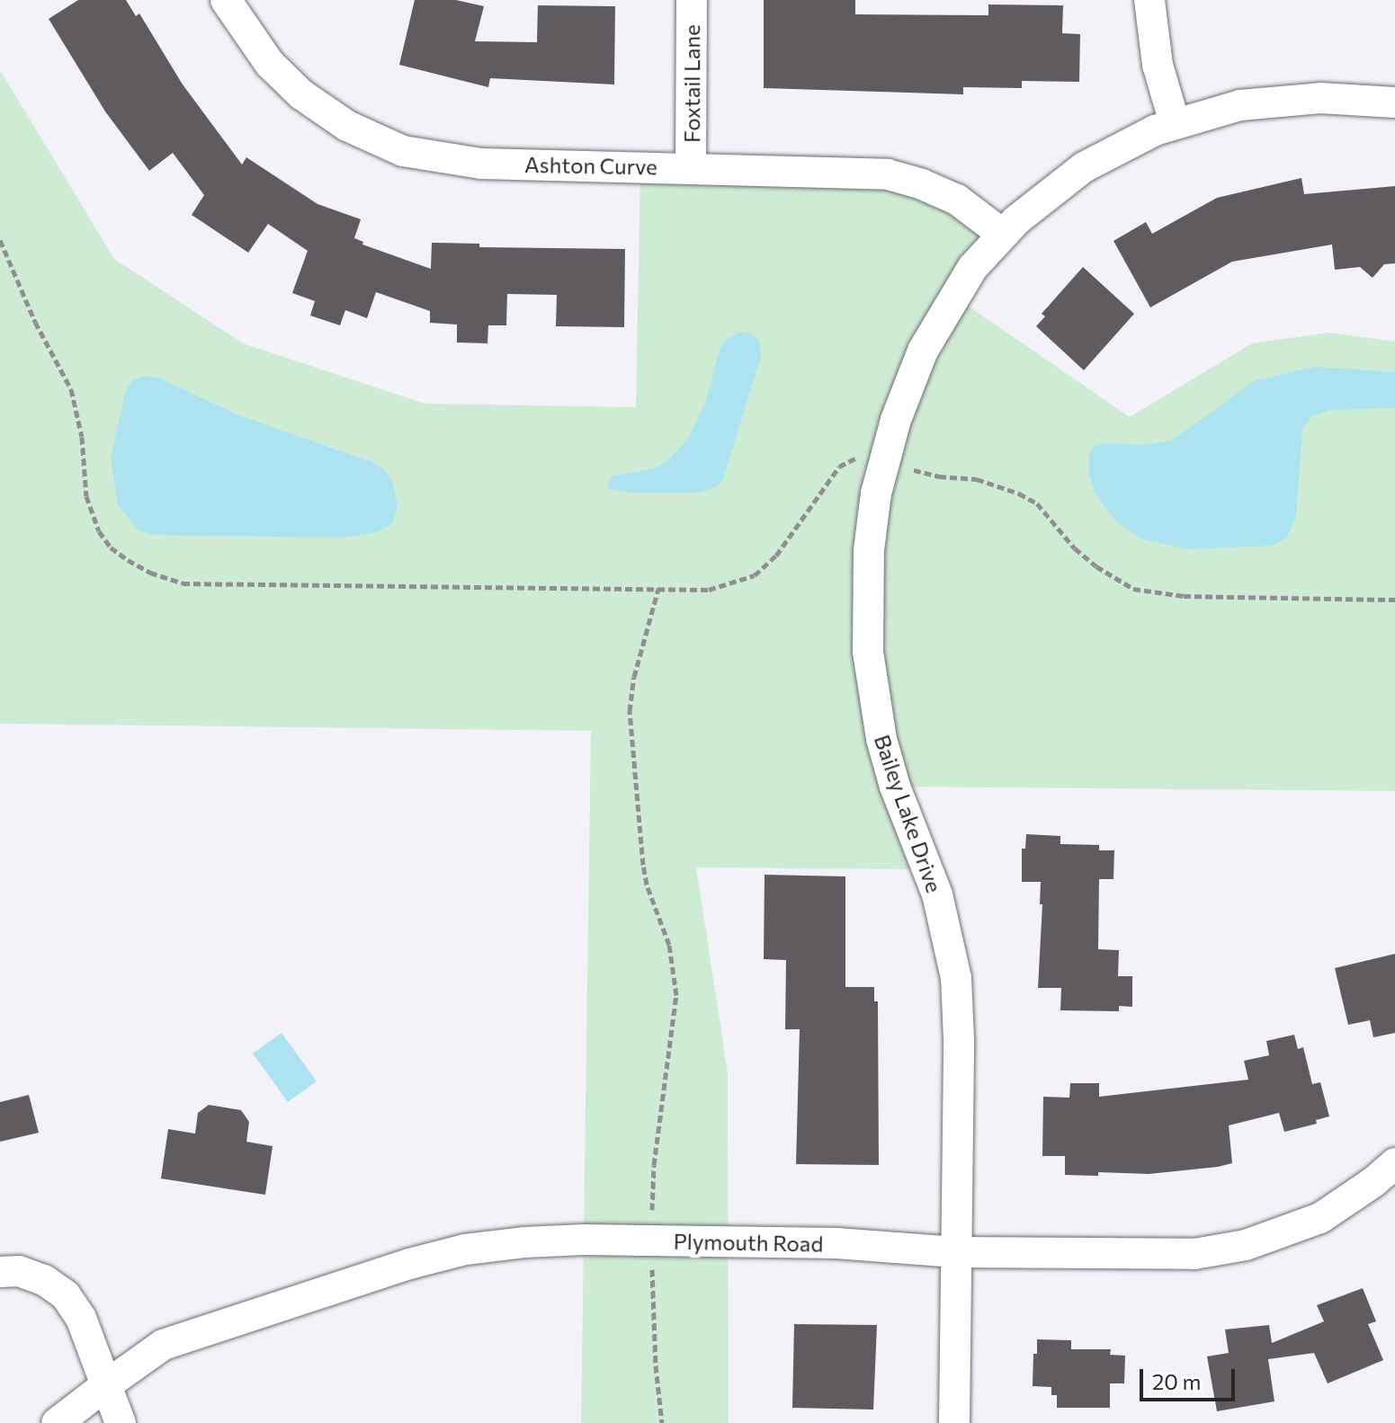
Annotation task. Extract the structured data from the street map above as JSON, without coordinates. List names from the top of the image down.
{
  "streets": {
    "street": [
      "Foxtail Lane",
      "Ashton Curve",
      "Bailey Lake Drive",
      "Plymouth Road"
    ]
  },
  "crossings": [
    ["Foxtail Lane", "Ashton Curve"],
    ["Ashton Curve", "Bailey Lake Drive"],
    ["Bailey Lake Drive", "Plymouth Road"]
  ],
  "scale_bar": "20 m"
}
